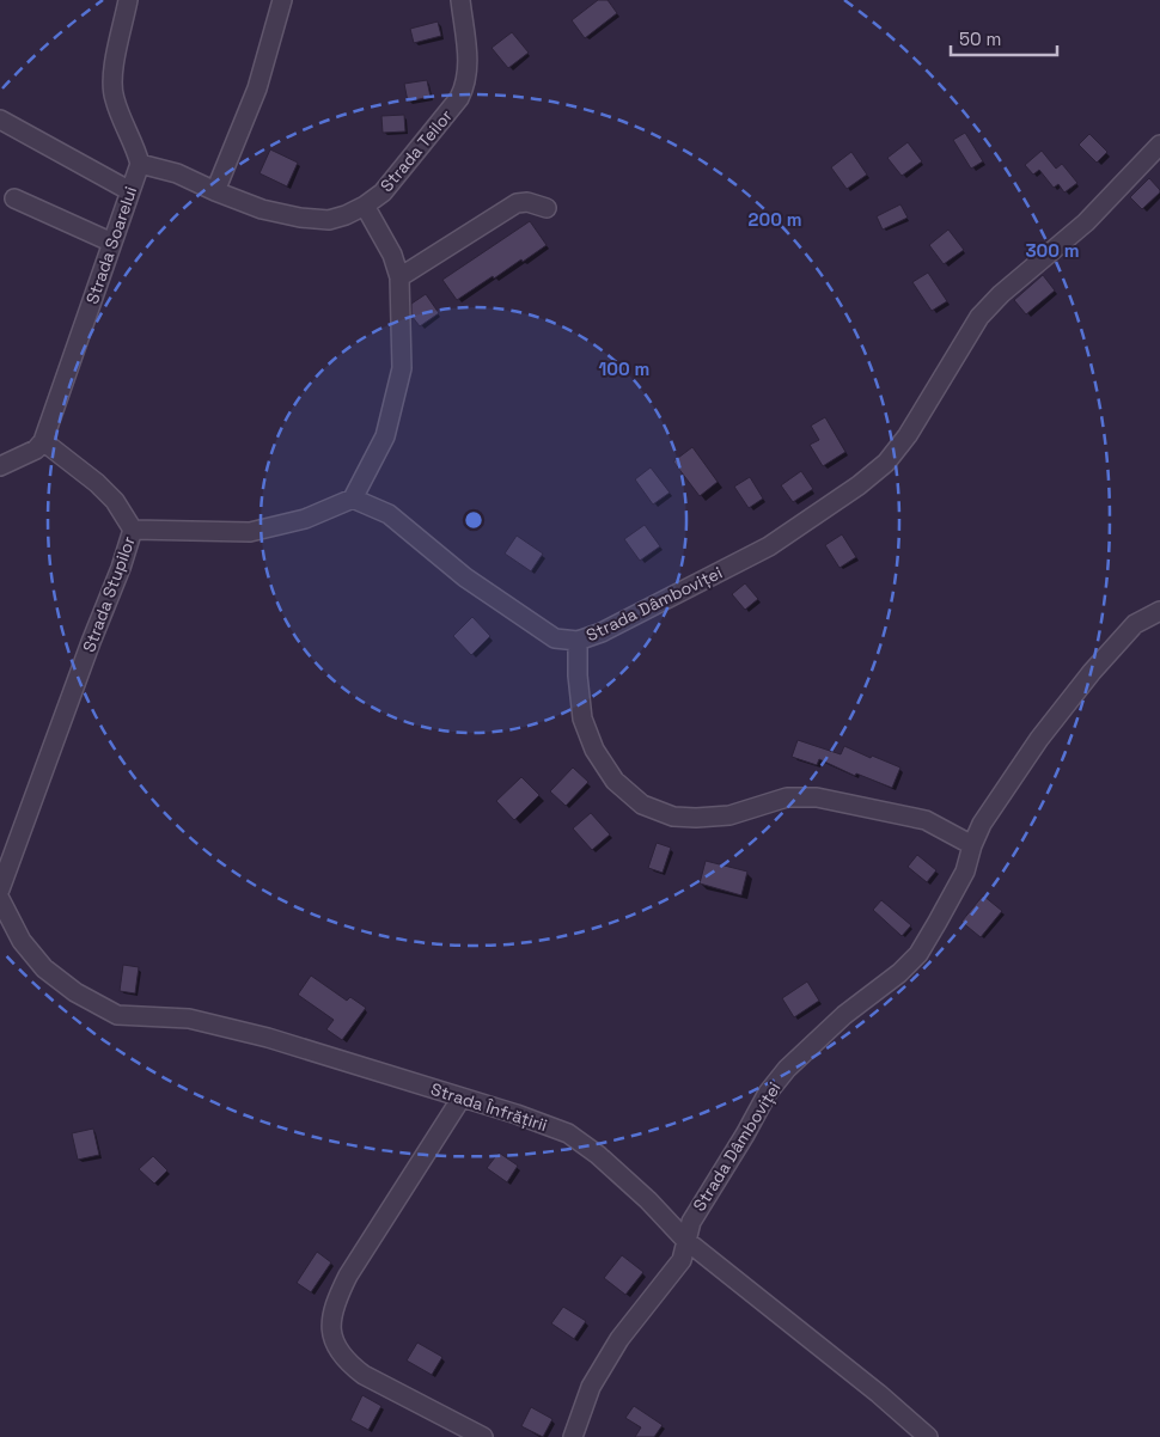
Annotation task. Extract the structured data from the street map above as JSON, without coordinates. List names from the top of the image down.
{
  "streets": {
    "street": [
      "Strada Teilor",
      "Strada Soarelui",
      "Strada Stupilor",
      "Strada Dâmboviței",
      "Strada Înfrățirii"
    ]
  },
  "crossings": [
    ["Strada Teilor", "Strada Soarelui"],
    ["Strada Dâmboviței", "Strada Înfrățirii"]
  ],
  "scale_bar": "50 m",
  "rings": ["200 m", "300 m", "100 m"]
}
